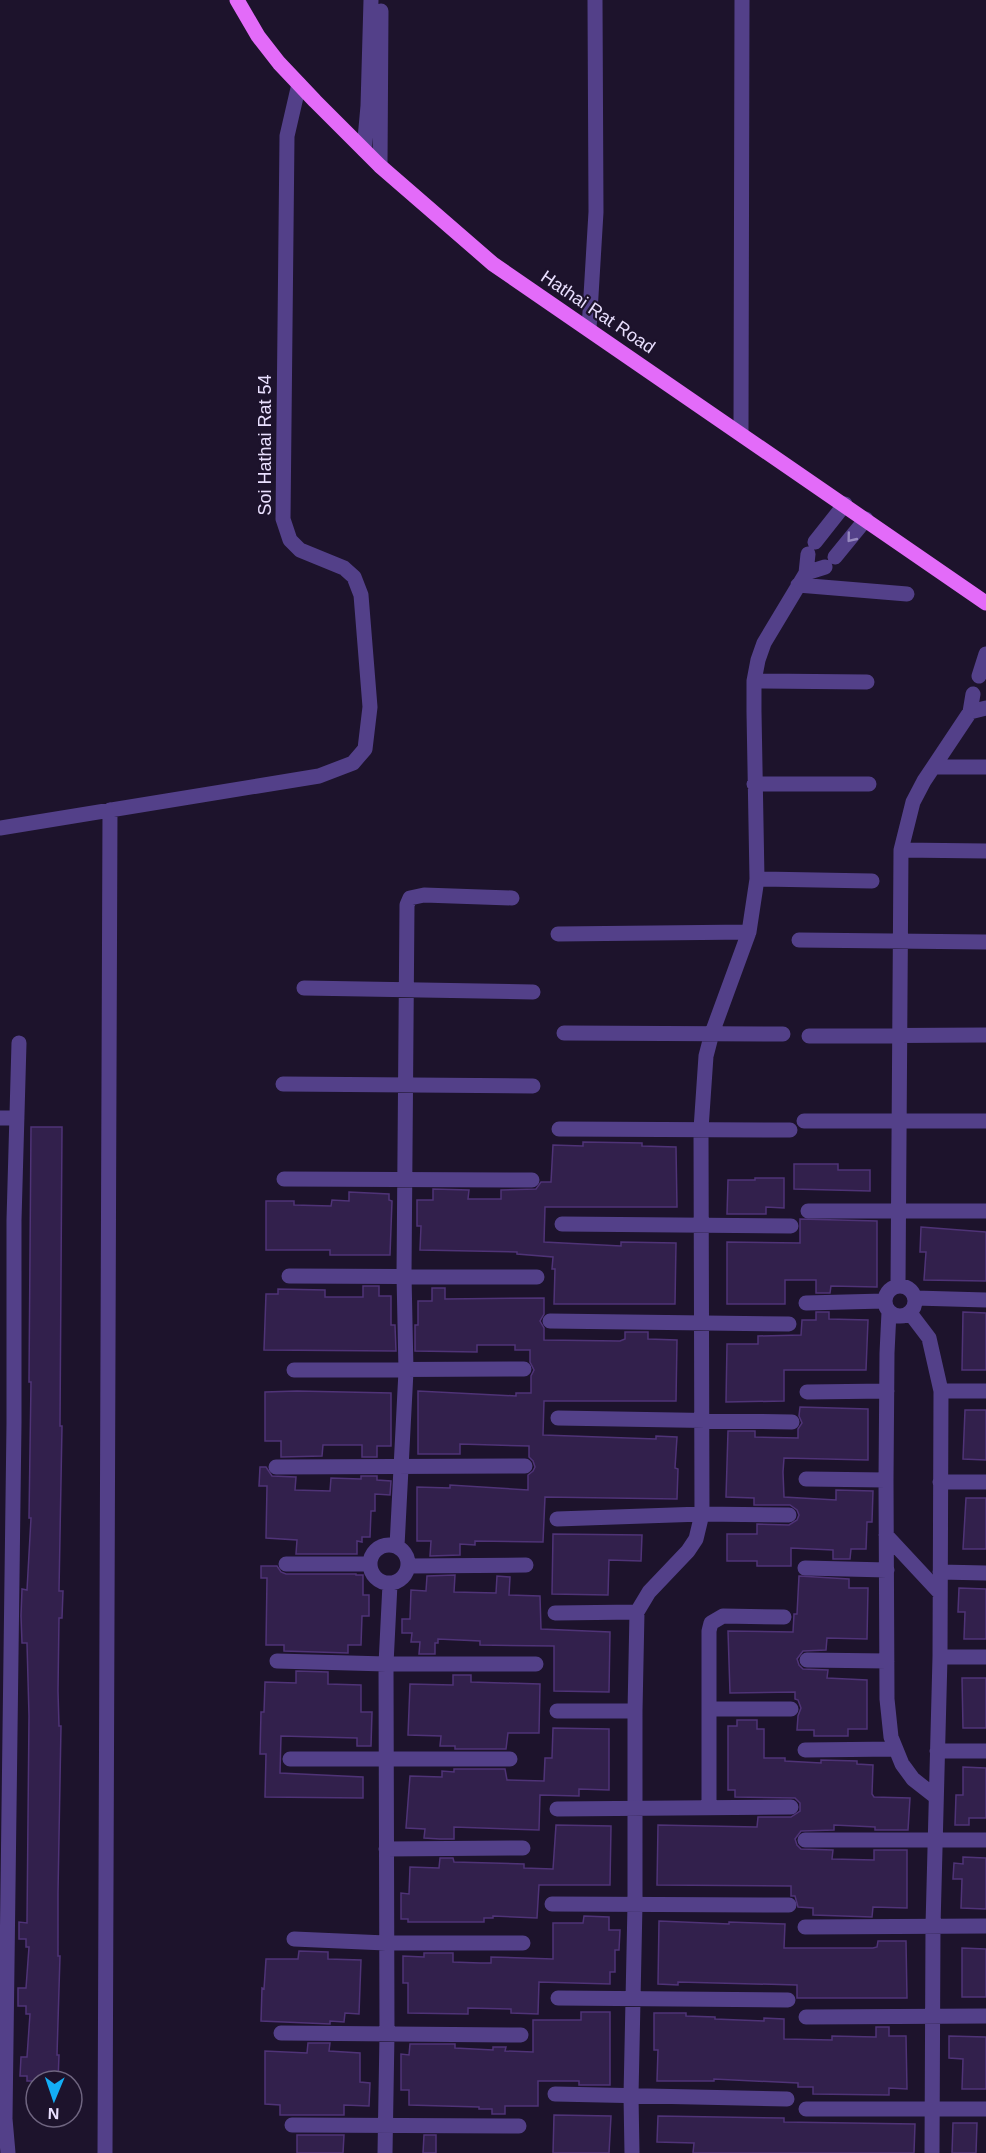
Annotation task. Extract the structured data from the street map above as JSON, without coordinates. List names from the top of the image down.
{
  "streets": {
    "main road": ["Hathai Rat Road"],
    "street": ["Soi Hathai Rat 54"]
  },
  "crossings": [
    ["Hathai Rat Road", "Soi Hathai Rat 54"]
  ],
  "north": "bottom"
}
